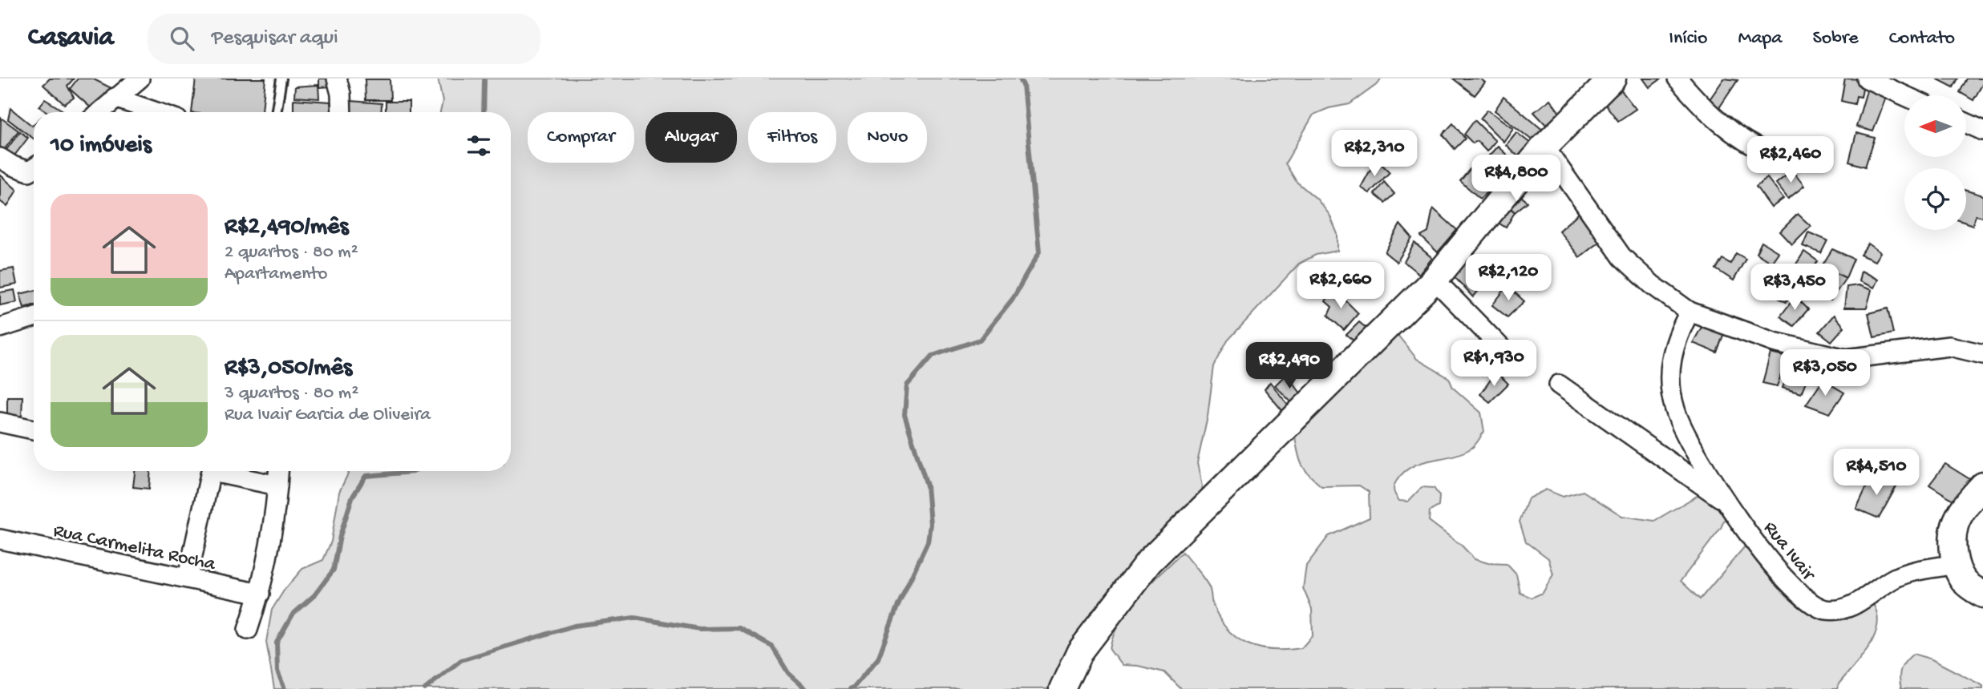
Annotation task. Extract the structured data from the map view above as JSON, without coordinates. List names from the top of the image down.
{
  "streets": {
    "street": ["Rua Carmelita Rocha", "Rua Ivair"]
  },
  "north": "left",
  "page": {
    "header": "Casavia",
    "search": "Pesquisar aqui",
    "nav": [
      "Início",
      "Mapa",
      "Sobre",
      "Contato"
    ],
    "chip": [
      "Comprar",
      "Alugar",
      "Filtros",
      "Novo"
    ],
    "heading": "10 imóveis",
    "price": [
      "R$2,310",
      "R$2,460",
      "R$4,800",
      "R$2,120",
      "R$2,660",
      "R$3,450",
      "R$1,930",
      "R$2,490",
      "R$3,050",
      "R$4,510"
    ],
    "list": [
      {
        "name": "R$2,490/mês",
        "note": "2 quartos · 80 m² · Apartamento"
      },
      {
        "name": "R$3,050/mês",
        "note": "3 quartos · 80 m² · Rua Ivair Garcia de Oliveira"
      }
    ]
  }
}
